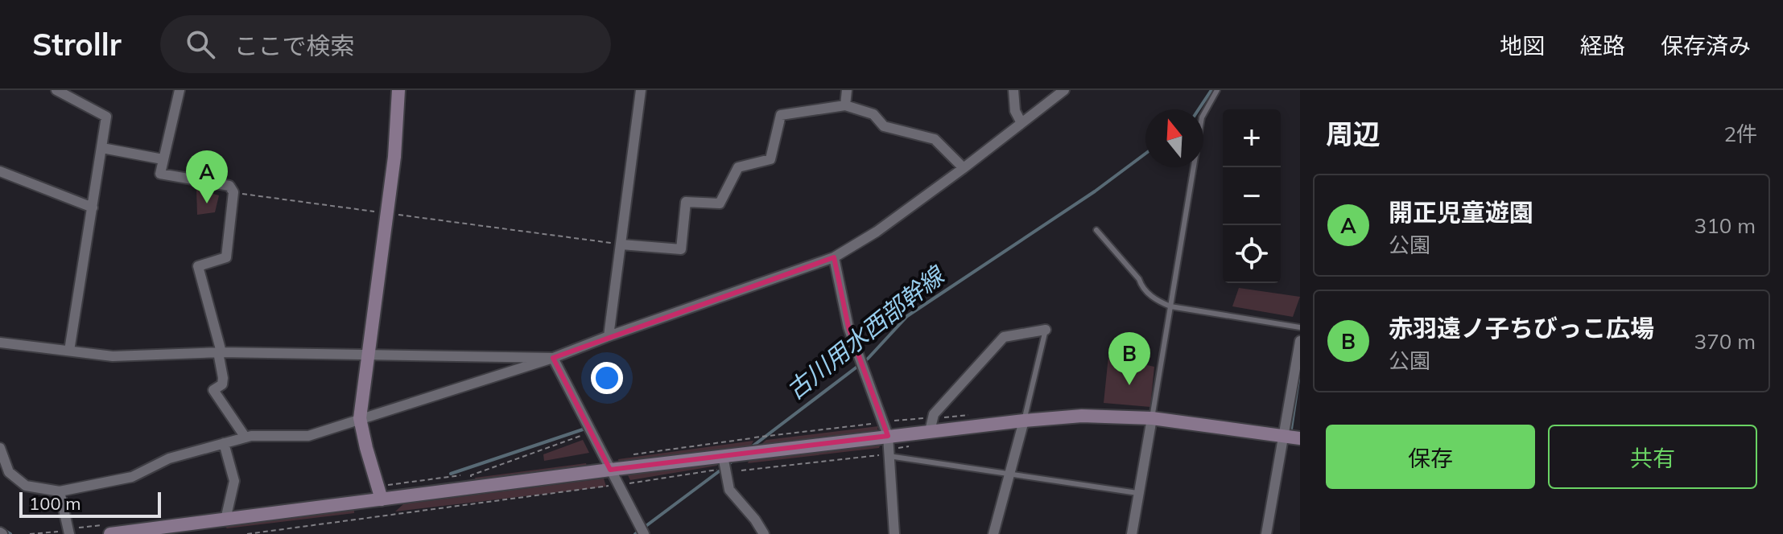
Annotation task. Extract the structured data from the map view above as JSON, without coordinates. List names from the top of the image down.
{
  "water": ["古川用水西部幹線"],
  "scale_bar": "100 m",
  "north": "top",
  "page": {
    "header": "Strollr",
    "search": "ここで検索",
    "nav": ["地図", "経路", "保存済み"],
    "heading": ["周辺", "2件"],
    "map_buttons": ["+", "−"],
    "pins": ["A", "B"],
    "list": [
      {
        "mark": "A",
        "name": "開正児童遊園",
        "note": "公園",
        "value": "310 m"
      },
      {
        "mark": "B",
        "name": "赤羽遠ノ子ちびっこ広場",
        "note": "公園",
        "value": "370 m"
      }
    ],
    "buttons": ["保存", "共有"],
    "scale": "100 m"
  }
}
